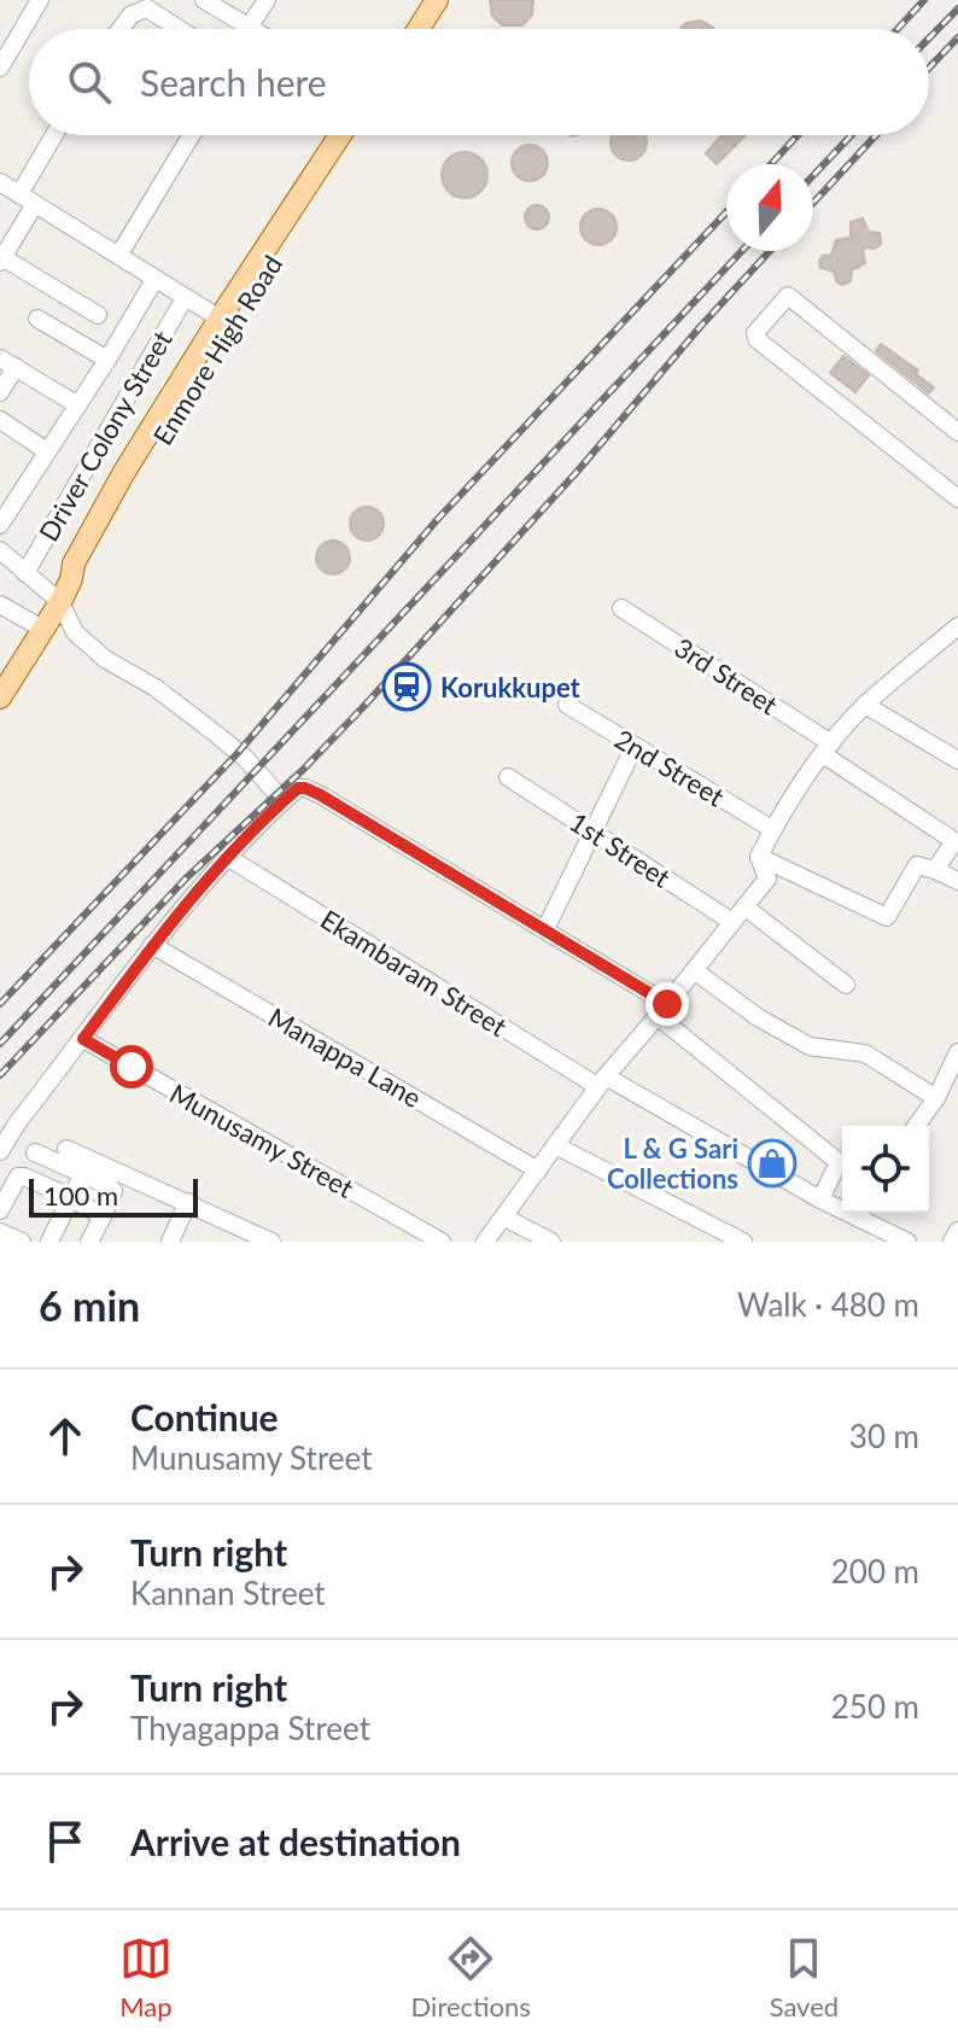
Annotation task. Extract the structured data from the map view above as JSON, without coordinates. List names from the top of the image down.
{
  "streets": {
    "main road": ["Enmore High Road"],
    "street": [
      "Driver Colony Street",
      "3rd Street",
      "2nd Street",
      "1st Street",
      "Ekambaram Street",
      "Manappa Lane",
      "Munusamy Street"
    ]
  },
  "places": {
    "station": ["Korukkupet"],
    "shop": ["L & G Sari Collections"]
  },
  "scale_bar": "100 m",
  "north": "top",
  "page": {
    "search": "Search here",
    "scale": "100 m",
    "heading": ["6 min", "Walk · 480 m"],
    "list": [
      ["Continue", "Munusamy Street", "30 m"],
      ["Turn right", "Kannan Street", "200 m"],
      ["Turn right", "Thyagappa Street", "250 m"],
      "Arrive at destination"
    ],
    "nav": ["Map", "Directions", "Saved"]
  }
}
